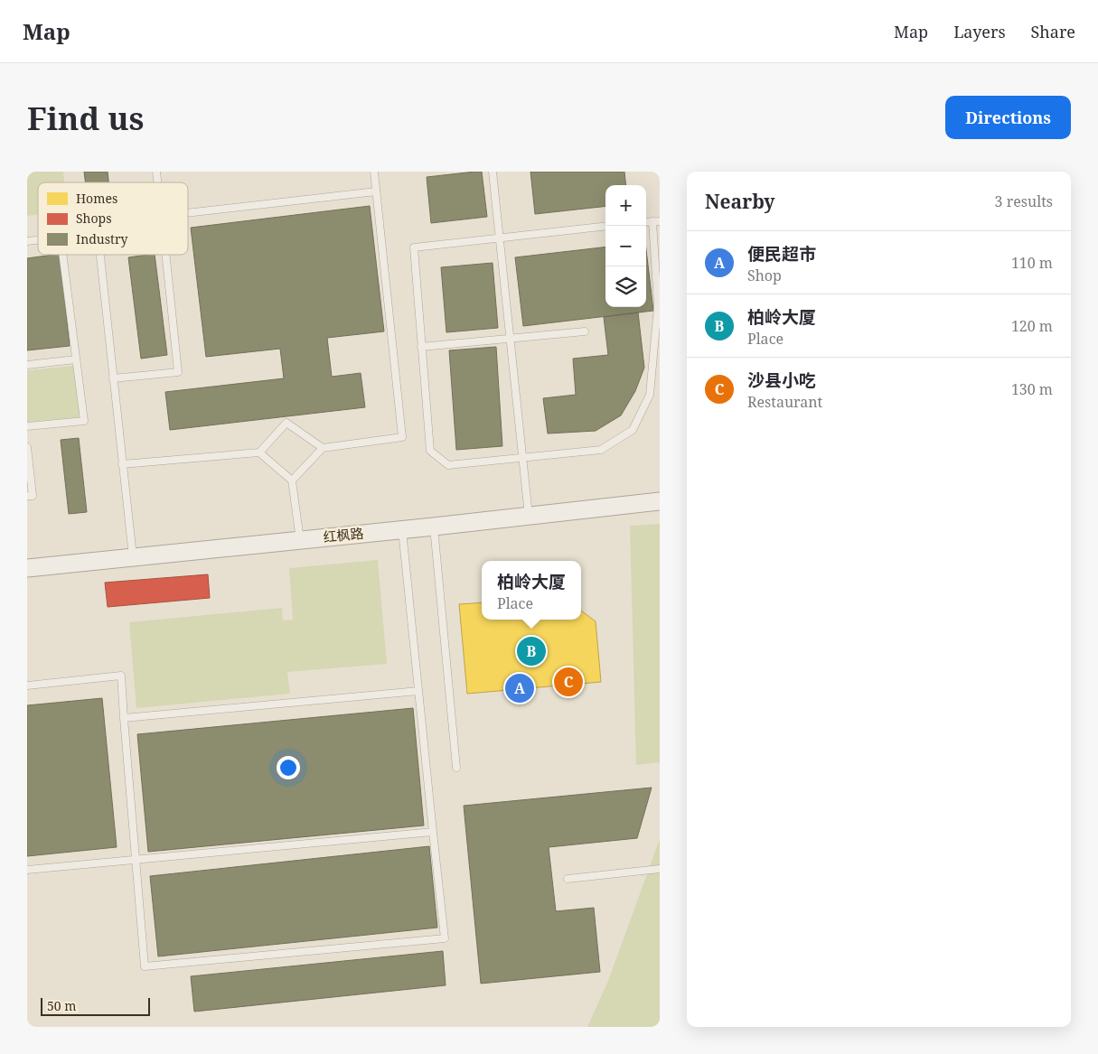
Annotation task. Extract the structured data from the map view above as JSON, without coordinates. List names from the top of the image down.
{
  "streets": {
    "street": ["红枫路"]
  },
  "legend": ["Homes", "Shops", "Industry"],
  "scale_bar": "50 m",
  "page": {
    "header": "Map",
    "nav": ["Map", "Layers", "Share"],
    "buttons": "Directions",
    "title": "Find us",
    "heading": ["Nearby", "3 results"],
    "map_buttons": ["+", "−"],
    "list": [
      {
        "mark": "A",
        "name": "便民超市",
        "note": "Shop",
        "value": "110 m"
      },
      {
        "mark": "B",
        "name": "柏岭大厦",
        "note": "Place",
        "value": "120 m"
      },
      {
        "mark": "C",
        "name": "沙县小吃",
        "note": "Restaurant",
        "value": "130 m"
      }
    ],
    "popup": ["柏岭大厦", "Place"],
    "pins": ["B", "C", "A"],
    "scale": "50 m"
  }
}
